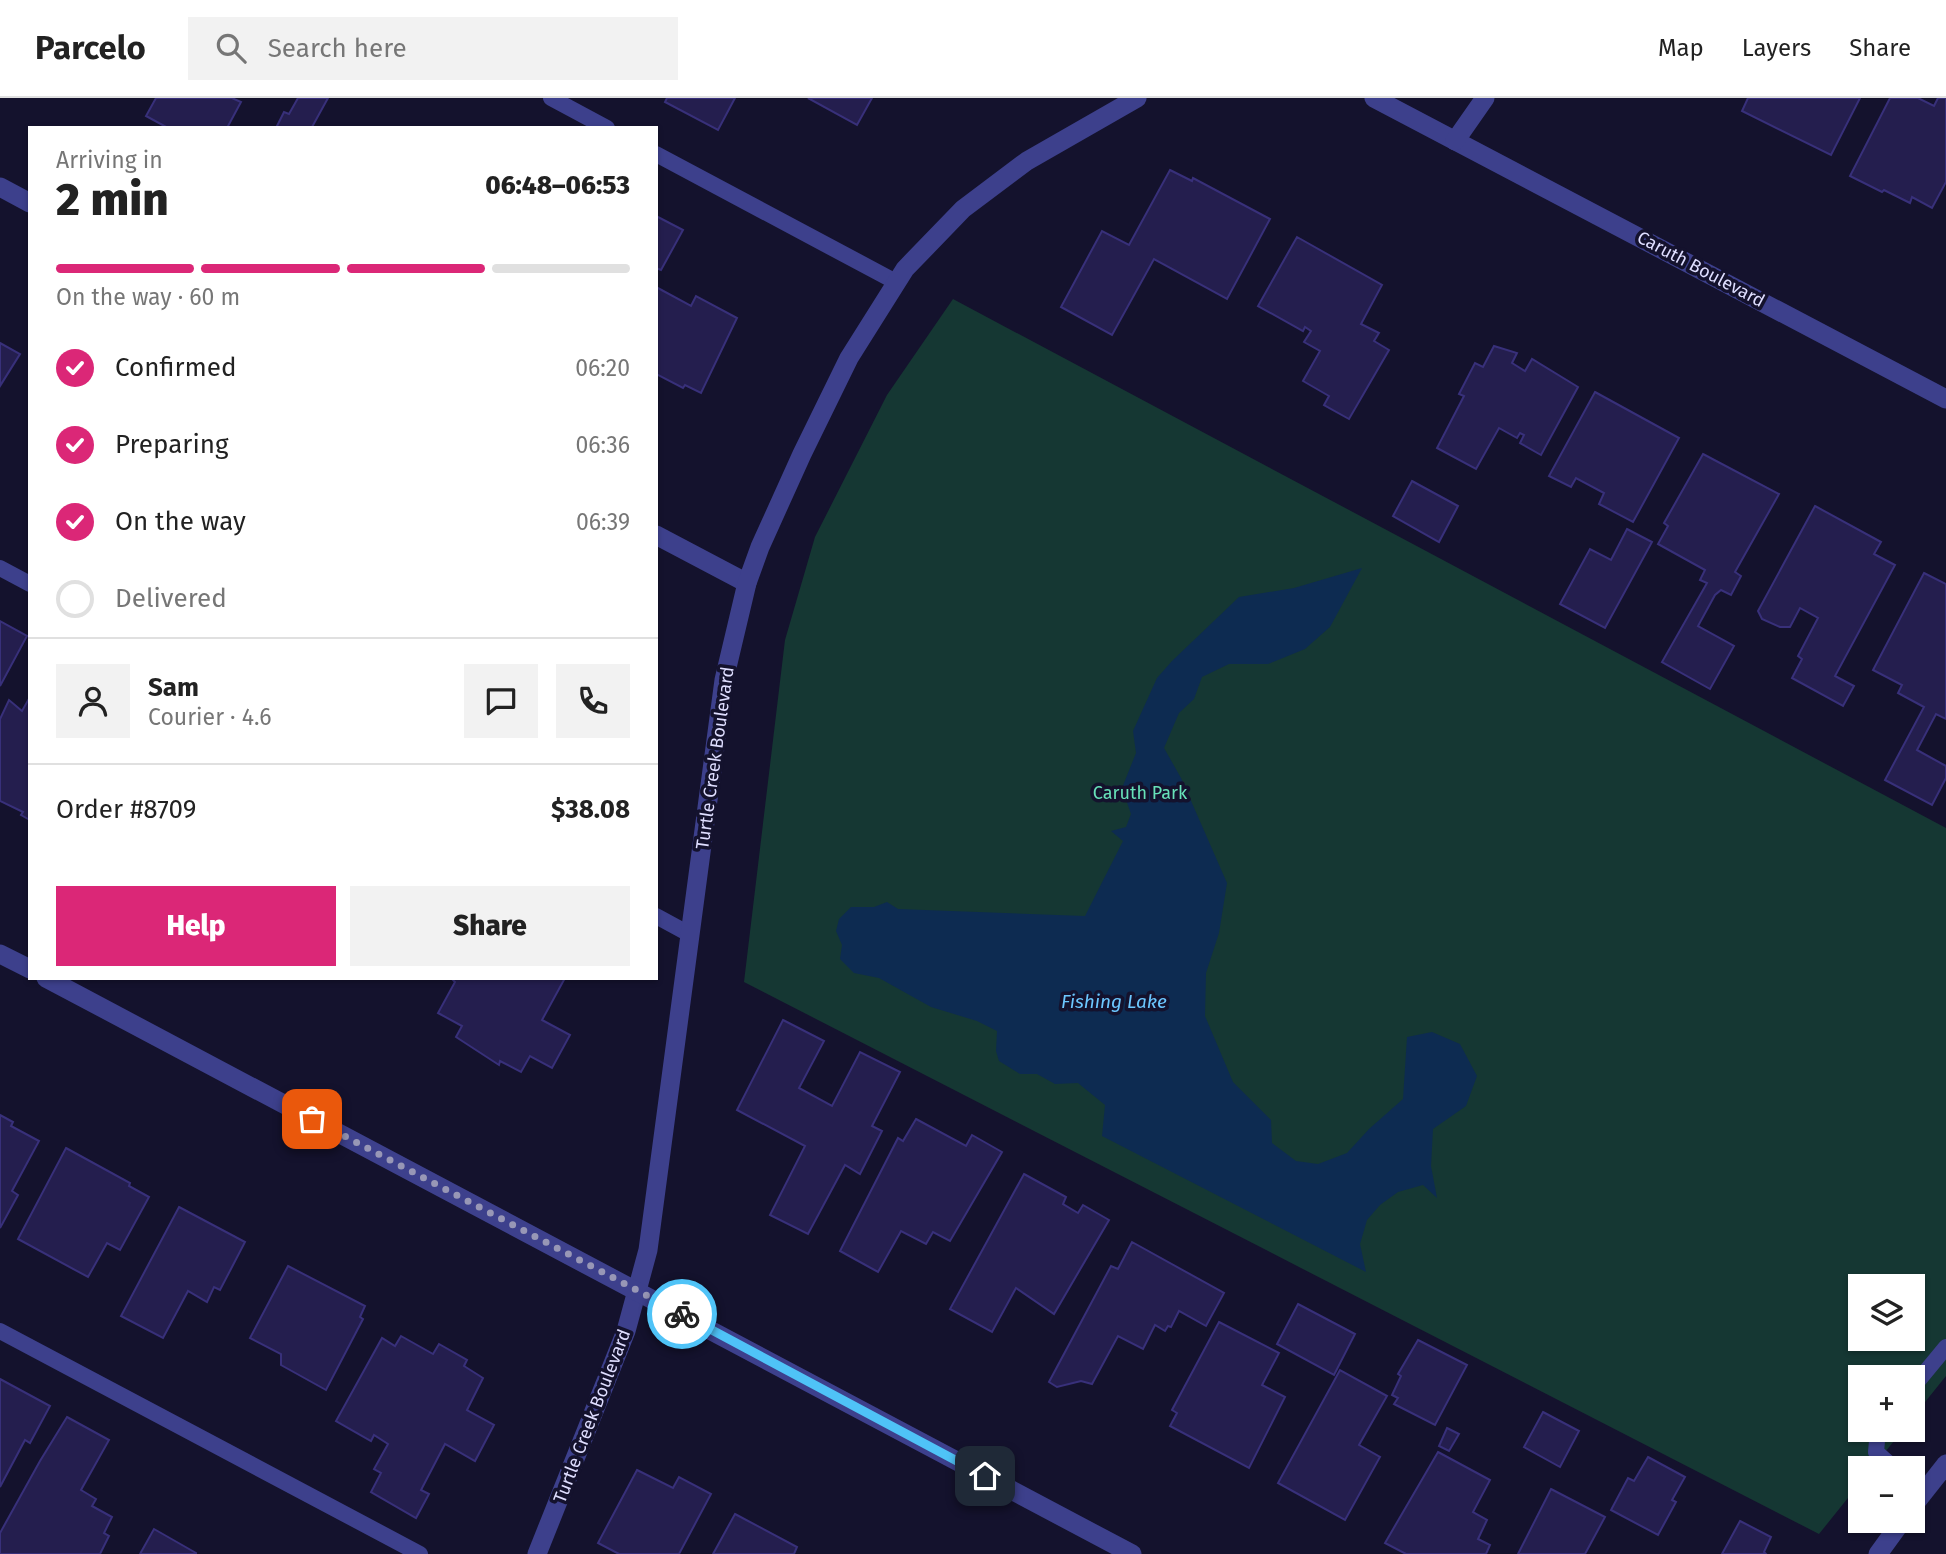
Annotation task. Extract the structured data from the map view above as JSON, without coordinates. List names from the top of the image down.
{
  "streets": {
    "street": ["Caruth Boulevard", "Turtle Creek Boulevard"]
  },
  "water": ["Fishing Lake"],
  "parks": ["Caruth Park"],
  "page": {
    "header": "Parcelo",
    "search": "Search here",
    "nav": ["Map", "Layers", "Share"],
    "heading": ["2 min", "Arriving in", "06:48–06:53"],
    "panel": [
      "Sam",
      "Courier · 4.6",
      "Order #8709",
      "$38.08"
    ],
    "bar": "On the way · 60 m",
    "list": [
      ["Confirmed", "06:20"],
      ["Preparing", "06:36"],
      ["On the way", "06:39"],
      "Delivered"
    ],
    "buttons": ["Help", "Share"],
    "map_buttons": ["+", "−"]
  }
}
